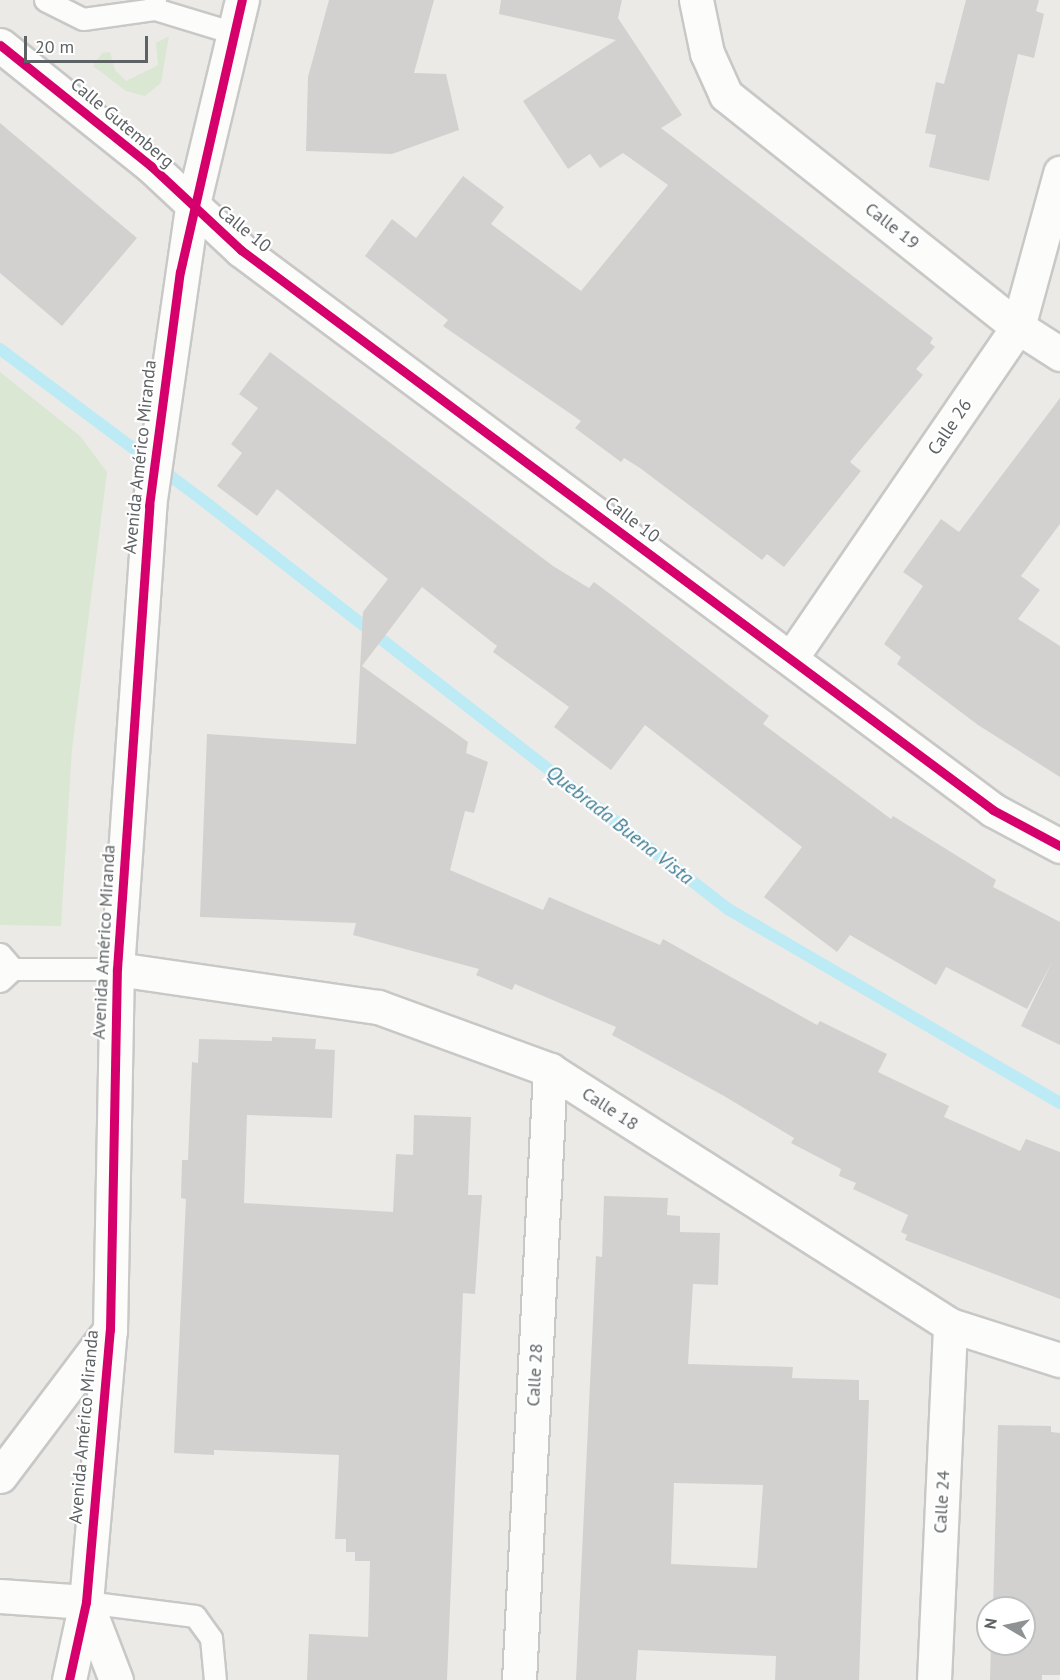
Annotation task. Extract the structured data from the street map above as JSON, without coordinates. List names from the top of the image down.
{
  "streets": {
    "street": [
      "Calle Gutemberg",
      "Calle 19",
      "Calle 10",
      "Calle 26",
      "Avenida Américo Miranda",
      "Calle 18",
      "Calle 28",
      "Calle 24"
    ]
  },
  "crossings": [
    ["Calle Gutemberg", "Calle 10"],
    ["Calle Gutemberg", "Avenida Américo Miranda"],
    ["Calle 19", "Calle 26"],
    ["Calle 10", "Calle 26"],
    ["Calle 10", "Avenida Américo Miranda"],
    ["Avenida Américo Miranda", "Calle 18"],
    ["Calle 18", "Calle 28"],
    ["Calle 18", "Calle 24"]
  ],
  "water": ["Quebrada Buena Vista"],
  "scale_bar": "20 m",
  "north": "left"
}
